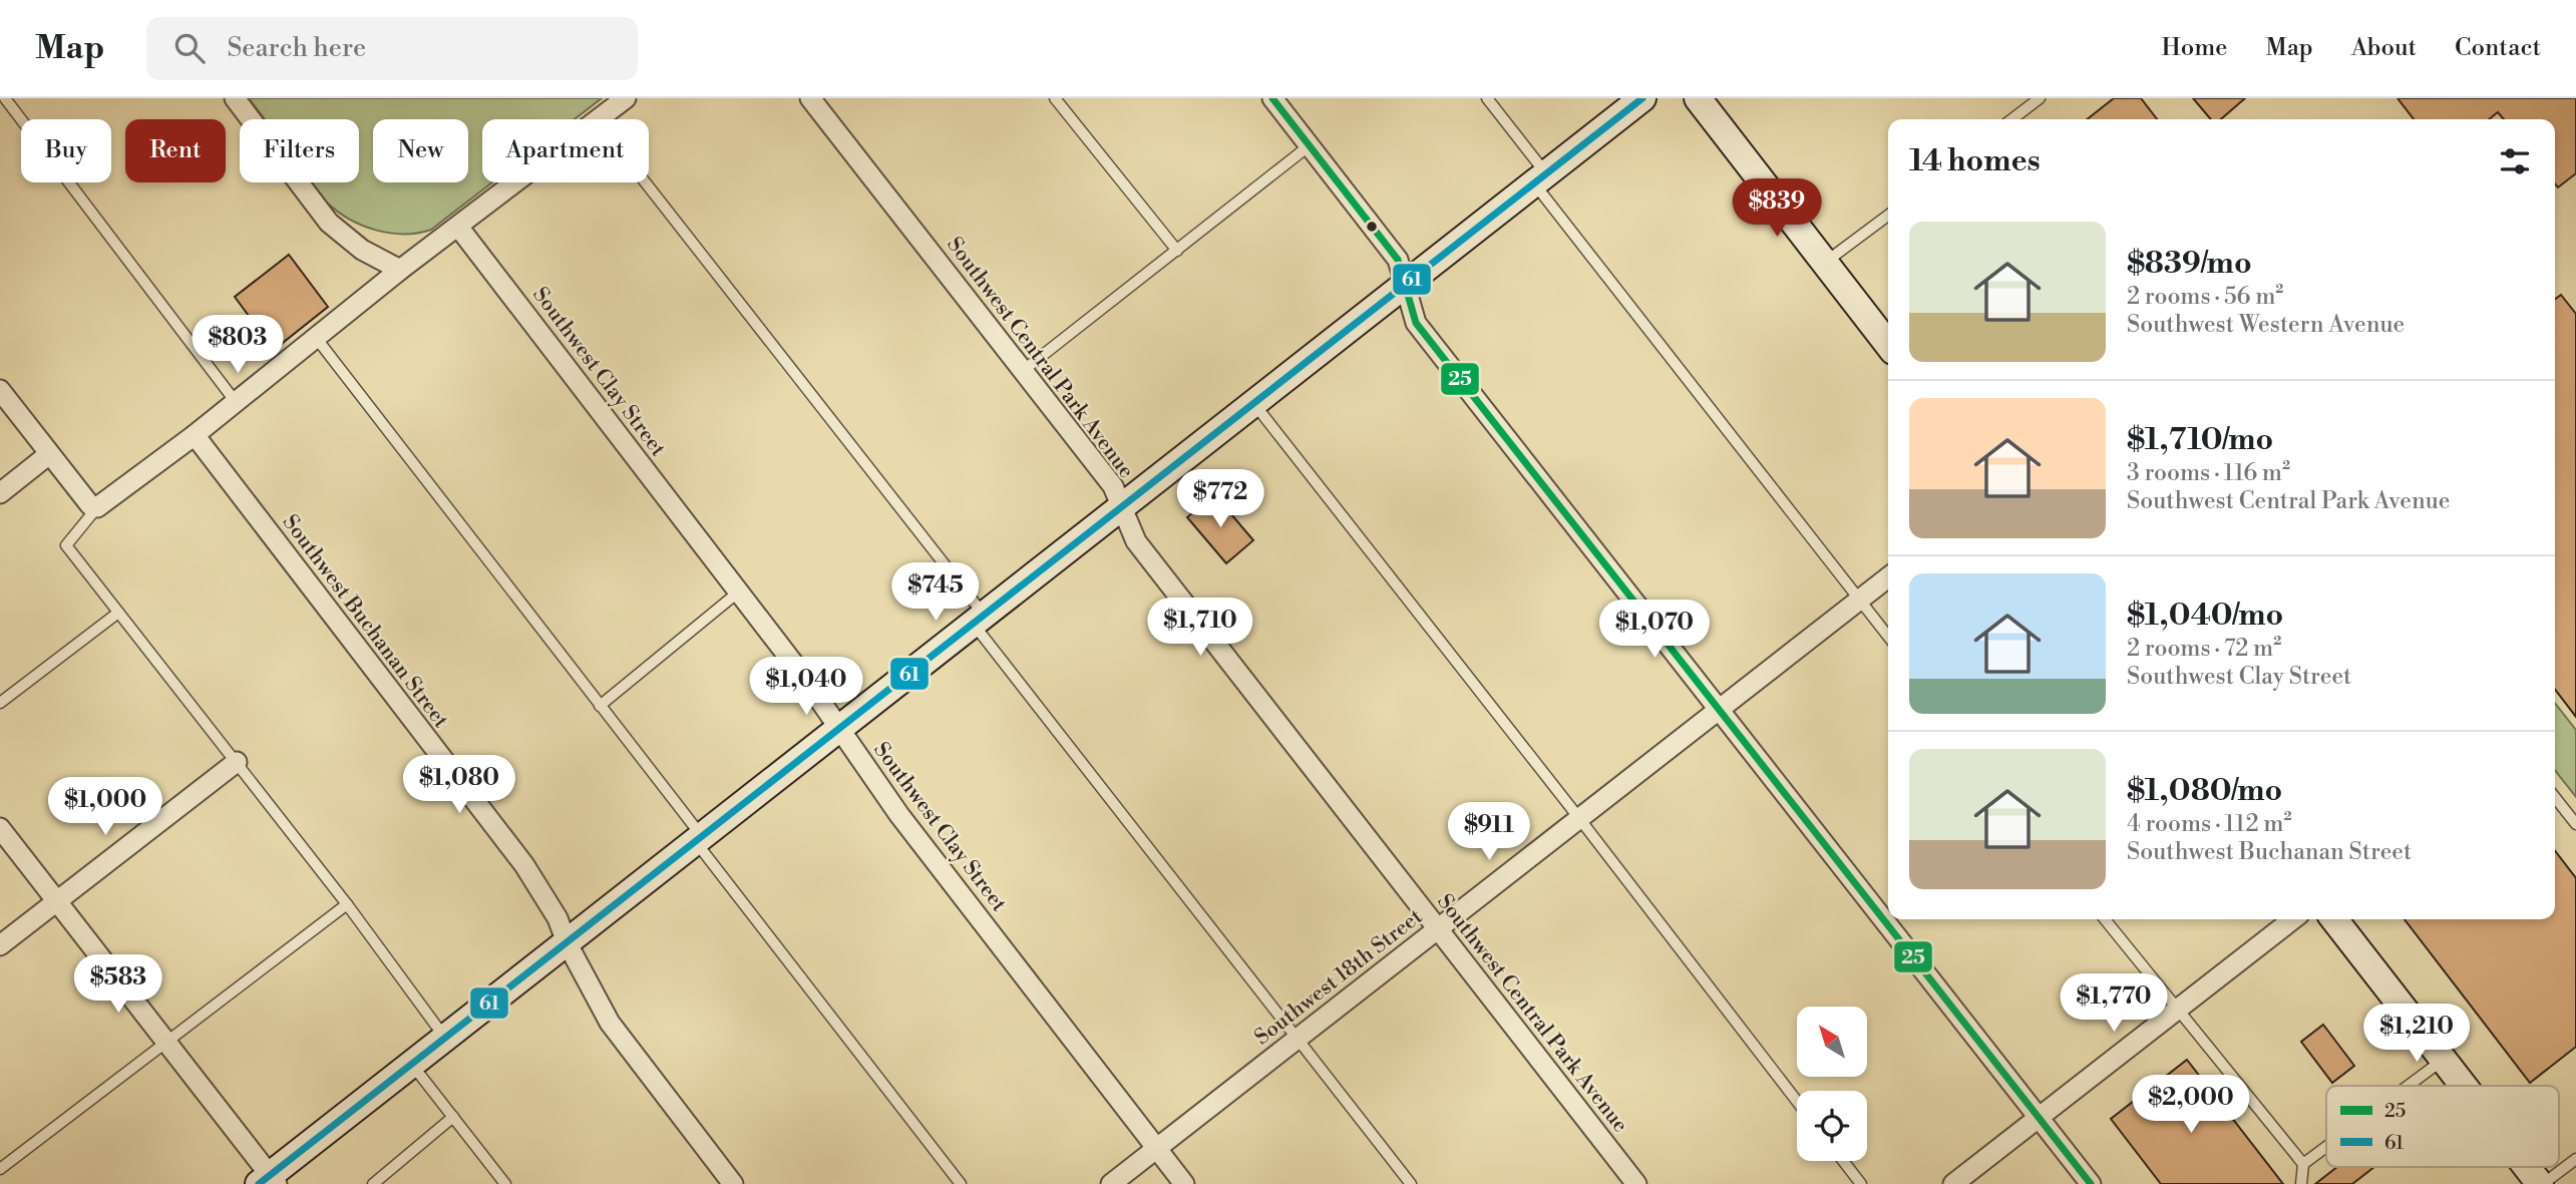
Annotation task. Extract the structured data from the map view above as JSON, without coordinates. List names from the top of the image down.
{
  "streets": {
    "street": [
      "Southwest Central Park Avenue",
      "Southwest Clay Street",
      "Southwest Buchanan Street",
      "Southwest 18th Street"
    ]
  },
  "crossings": [
    ["Southwest Central Park Avenue", "Southwest 18th Street"],
    ["Southwest Clay Street", "Southwest 18th Street"]
  ],
  "lines": ["transit line 25", "transit line 61"],
  "legend": ["25", "61"],
  "north": "top left",
  "page": {
    "header": "Map",
    "search": "Search here",
    "nav": [
      "Home",
      "Map",
      "About",
      "Contact"
    ],
    "chip": [
      "Buy",
      "Rent",
      "Filters",
      "New",
      "Apartment"
    ],
    "heading": "14 homes",
    "price": [
      "$839",
      "$803",
      "$772",
      "$745",
      "$1,710",
      "$1,070",
      "$1,040",
      "$1,080",
      "$1,000",
      "$911",
      "$583",
      "$1,770",
      "$1,210",
      "$2,000"
    ],
    "list": [
      {
        "name": "$839/mo",
        "note": "2 rooms · 56 m² · Southwest Western Avenue"
      },
      {
        "name": "$1,710/mo",
        "note": "3 rooms · 116 m² · Southwest Central Park Avenue"
      },
      {
        "name": "$1,040/mo",
        "note": "2 rooms · 72 m² · Southwest Clay Street"
      },
      {
        "name": "$1,080/mo",
        "note": "4 rooms · 112 m² · Southwest Buchanan Street"
      }
    ]
  }
}
